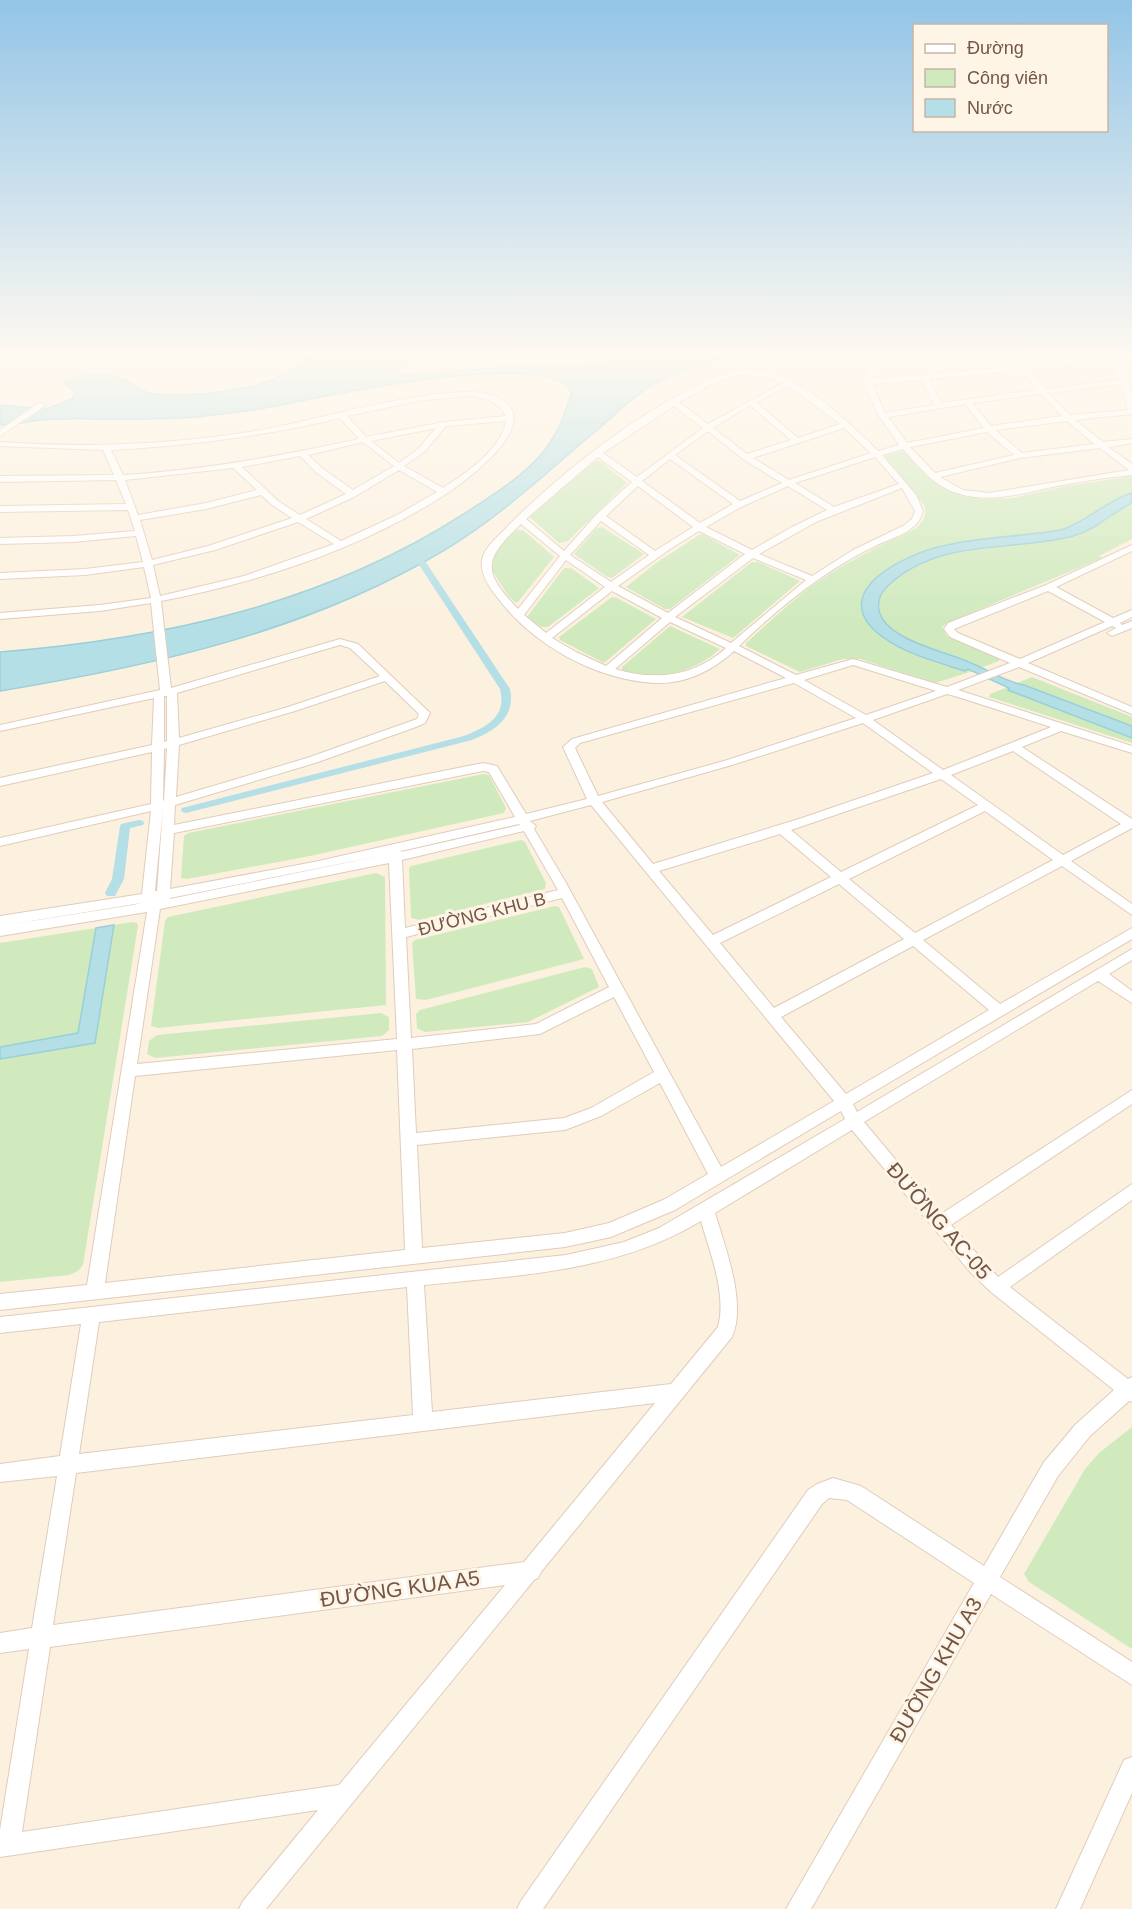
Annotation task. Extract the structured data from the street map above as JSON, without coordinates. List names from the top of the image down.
{
  "streets": {
    "street": [
      "ĐƯỜNG KHU B",
      "ĐƯỜNG AC-05",
      "ĐƯỜNG KUA A5",
      "ĐƯỜNG KHU A3"
    ]
  },
  "legend": ["Đường", "Công viên", "Nước"]
}
